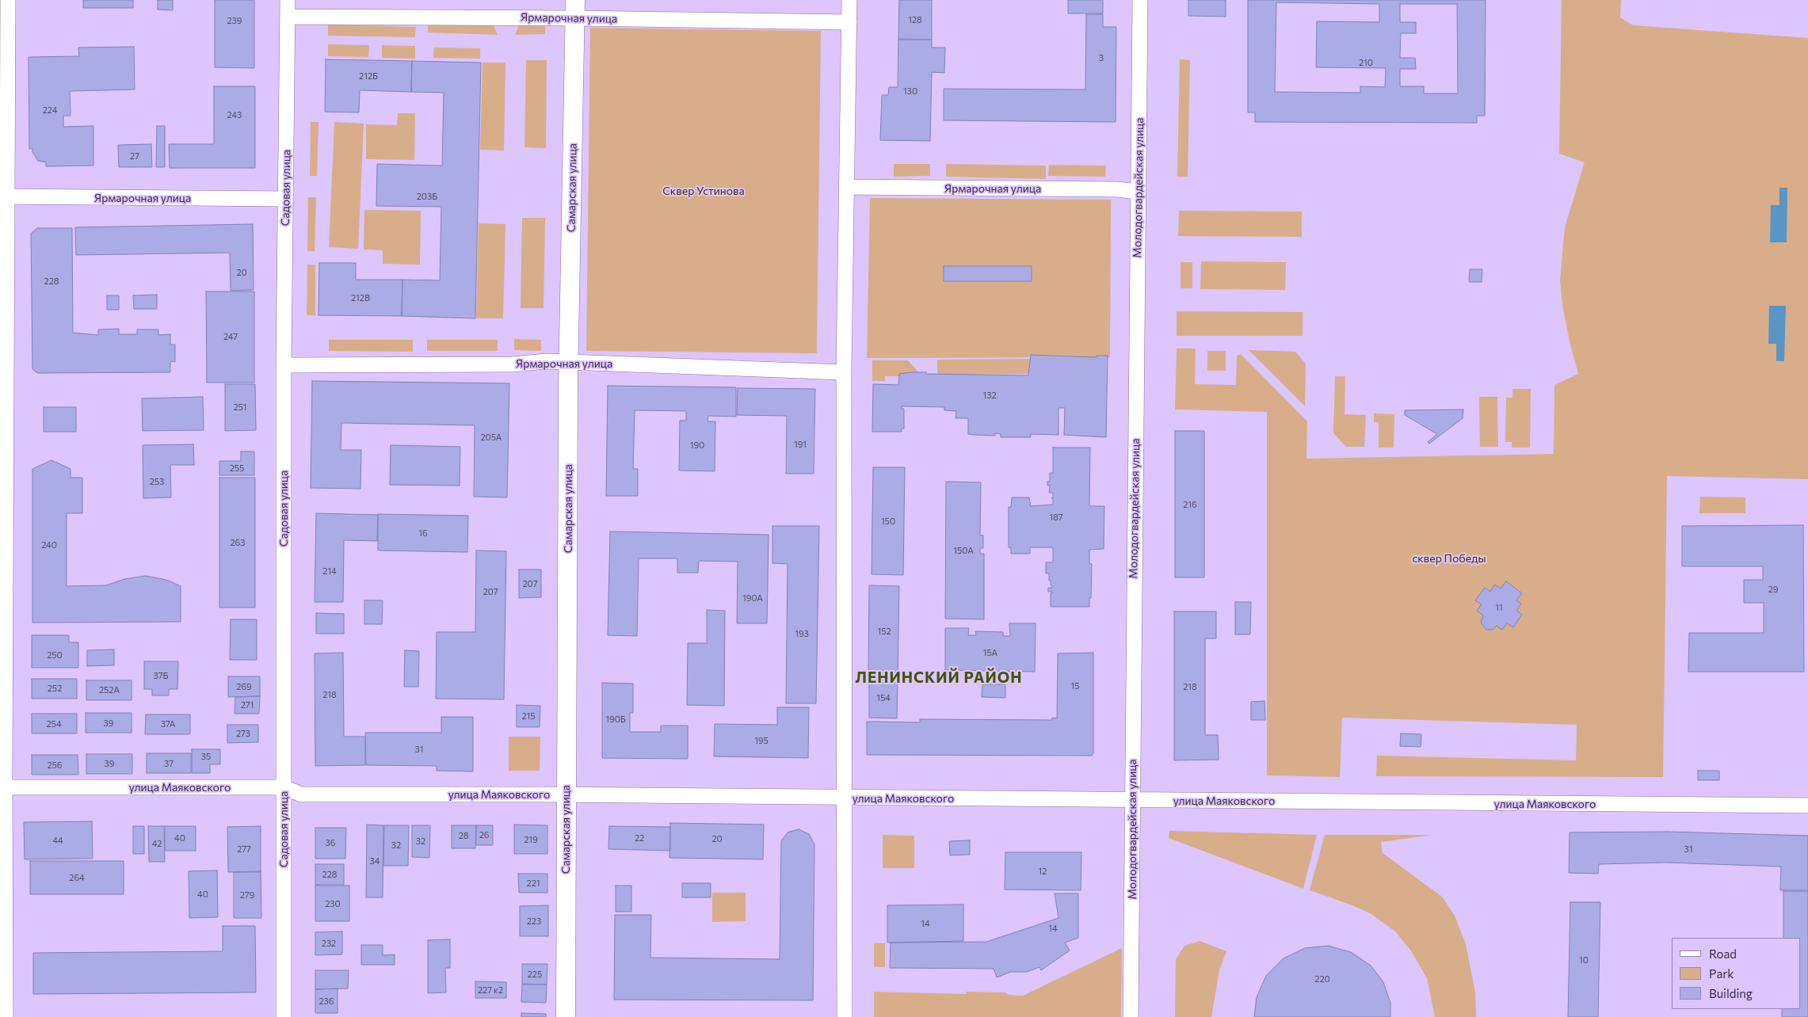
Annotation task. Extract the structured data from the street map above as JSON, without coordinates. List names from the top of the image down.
{
  "streets": {
    "main road": ["Самарская улица"],
    "street": [
      "Ярмарочная улица",
      "Садовая улица",
      "Молодогвардейская улица",
      "улица Маяковского"
    ]
  },
  "crossings": [
    ["Ярмарочная улица", "Садовая улица"],
    ["Ярмарочная улица", "Самарская улица"],
    ["Ярмарочная улица", "Молодогвардейская улица"],
    ["Садовая улица", "улица Маяковского"],
    ["Самарская улица", "улица Маяковского"],
    ["Молодогвардейская улица", "улица Маяковского"]
  ],
  "districts": ["ЛЕНИНСКИЙ РАЙОН"],
  "parks": ["Сквер Устинова", "сквер Победы"],
  "house_numbers": [
    "128",
    "239",
    "3",
    "210",
    "212Б",
    "130",
    "224",
    "243",
    "27",
    "203Б",
    "20",
    "228",
    "212В",
    "247",
    "132",
    "251",
    "205А",
    "191",
    "190",
    "255",
    "253",
    "216",
    "187",
    "150",
    "16",
    "263",
    "240",
    "150А",
    "214",
    "207",
    "29",
    "207",
    "190А",
    "11",
    "152",
    "193",
    "15А",
    "250",
    "37Б",
    "15",
    "269",
    "218",
    "252",
    "252А",
    "218",
    "154",
    "271",
    "215",
    "190Б",
    "39",
    "254",
    "37А",
    "273",
    "195",
    "31",
    "35",
    "39",
    "37",
    "256",
    "26",
    "28",
    "40",
    "22",
    "20",
    "219",
    "44",
    "32",
    "36",
    "42",
    "32",
    "277",
    "31",
    "34",
    "12",
    "228",
    "264",
    "221",
    "40",
    "279",
    "230",
    "223",
    "14",
    "14",
    "232",
    "10",
    "225",
    "220",
    "227 к2",
    "236"
  ],
  "legend": ["Road", "Park", "Building"]
}
